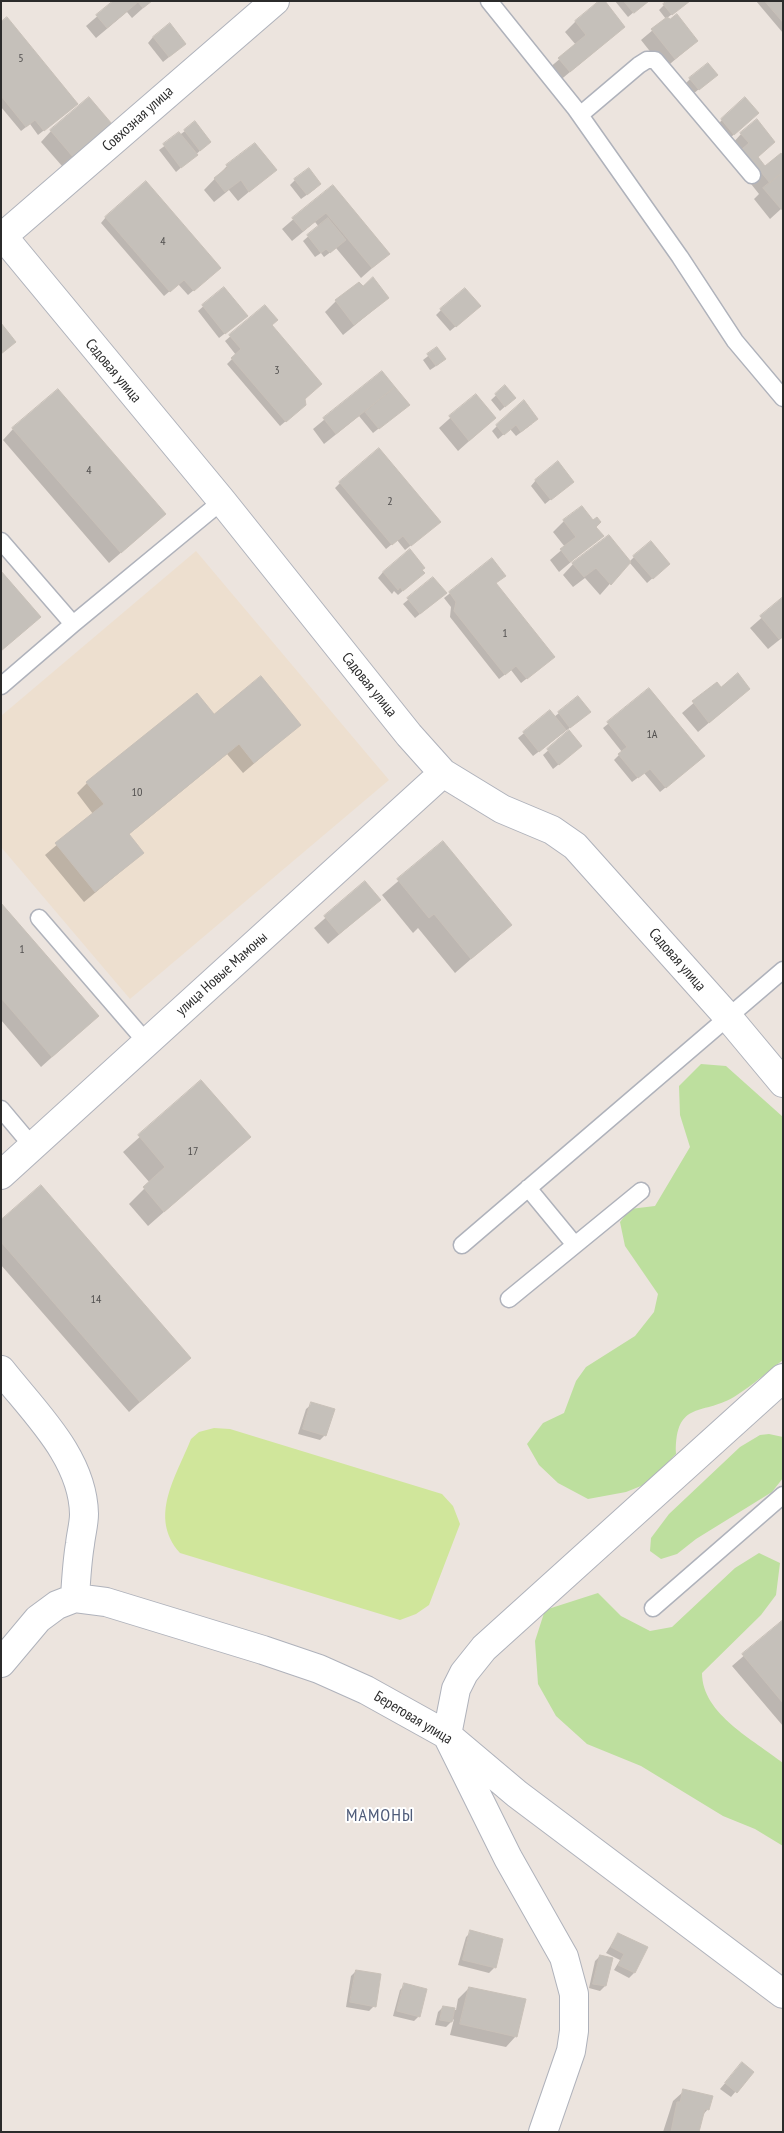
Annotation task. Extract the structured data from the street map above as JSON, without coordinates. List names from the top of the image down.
{
  "streets": {
    "street": [
      "Совхозная улица",
      "Садовая улица",
      "улица Новые Мамоны",
      "Береговая улица"
    ]
  },
  "crossings": [
    ["Совхозная улица", "Садовая улица"],
    ["Садовая улица", "улица Новые Мамоны"]
  ],
  "districts": ["МАМОНЫ"],
  "house_numbers": [
    "5",
    "4",
    "3",
    "4",
    "2",
    "1",
    "1А",
    "10",
    "1",
    "17",
    "14"
  ]
}
